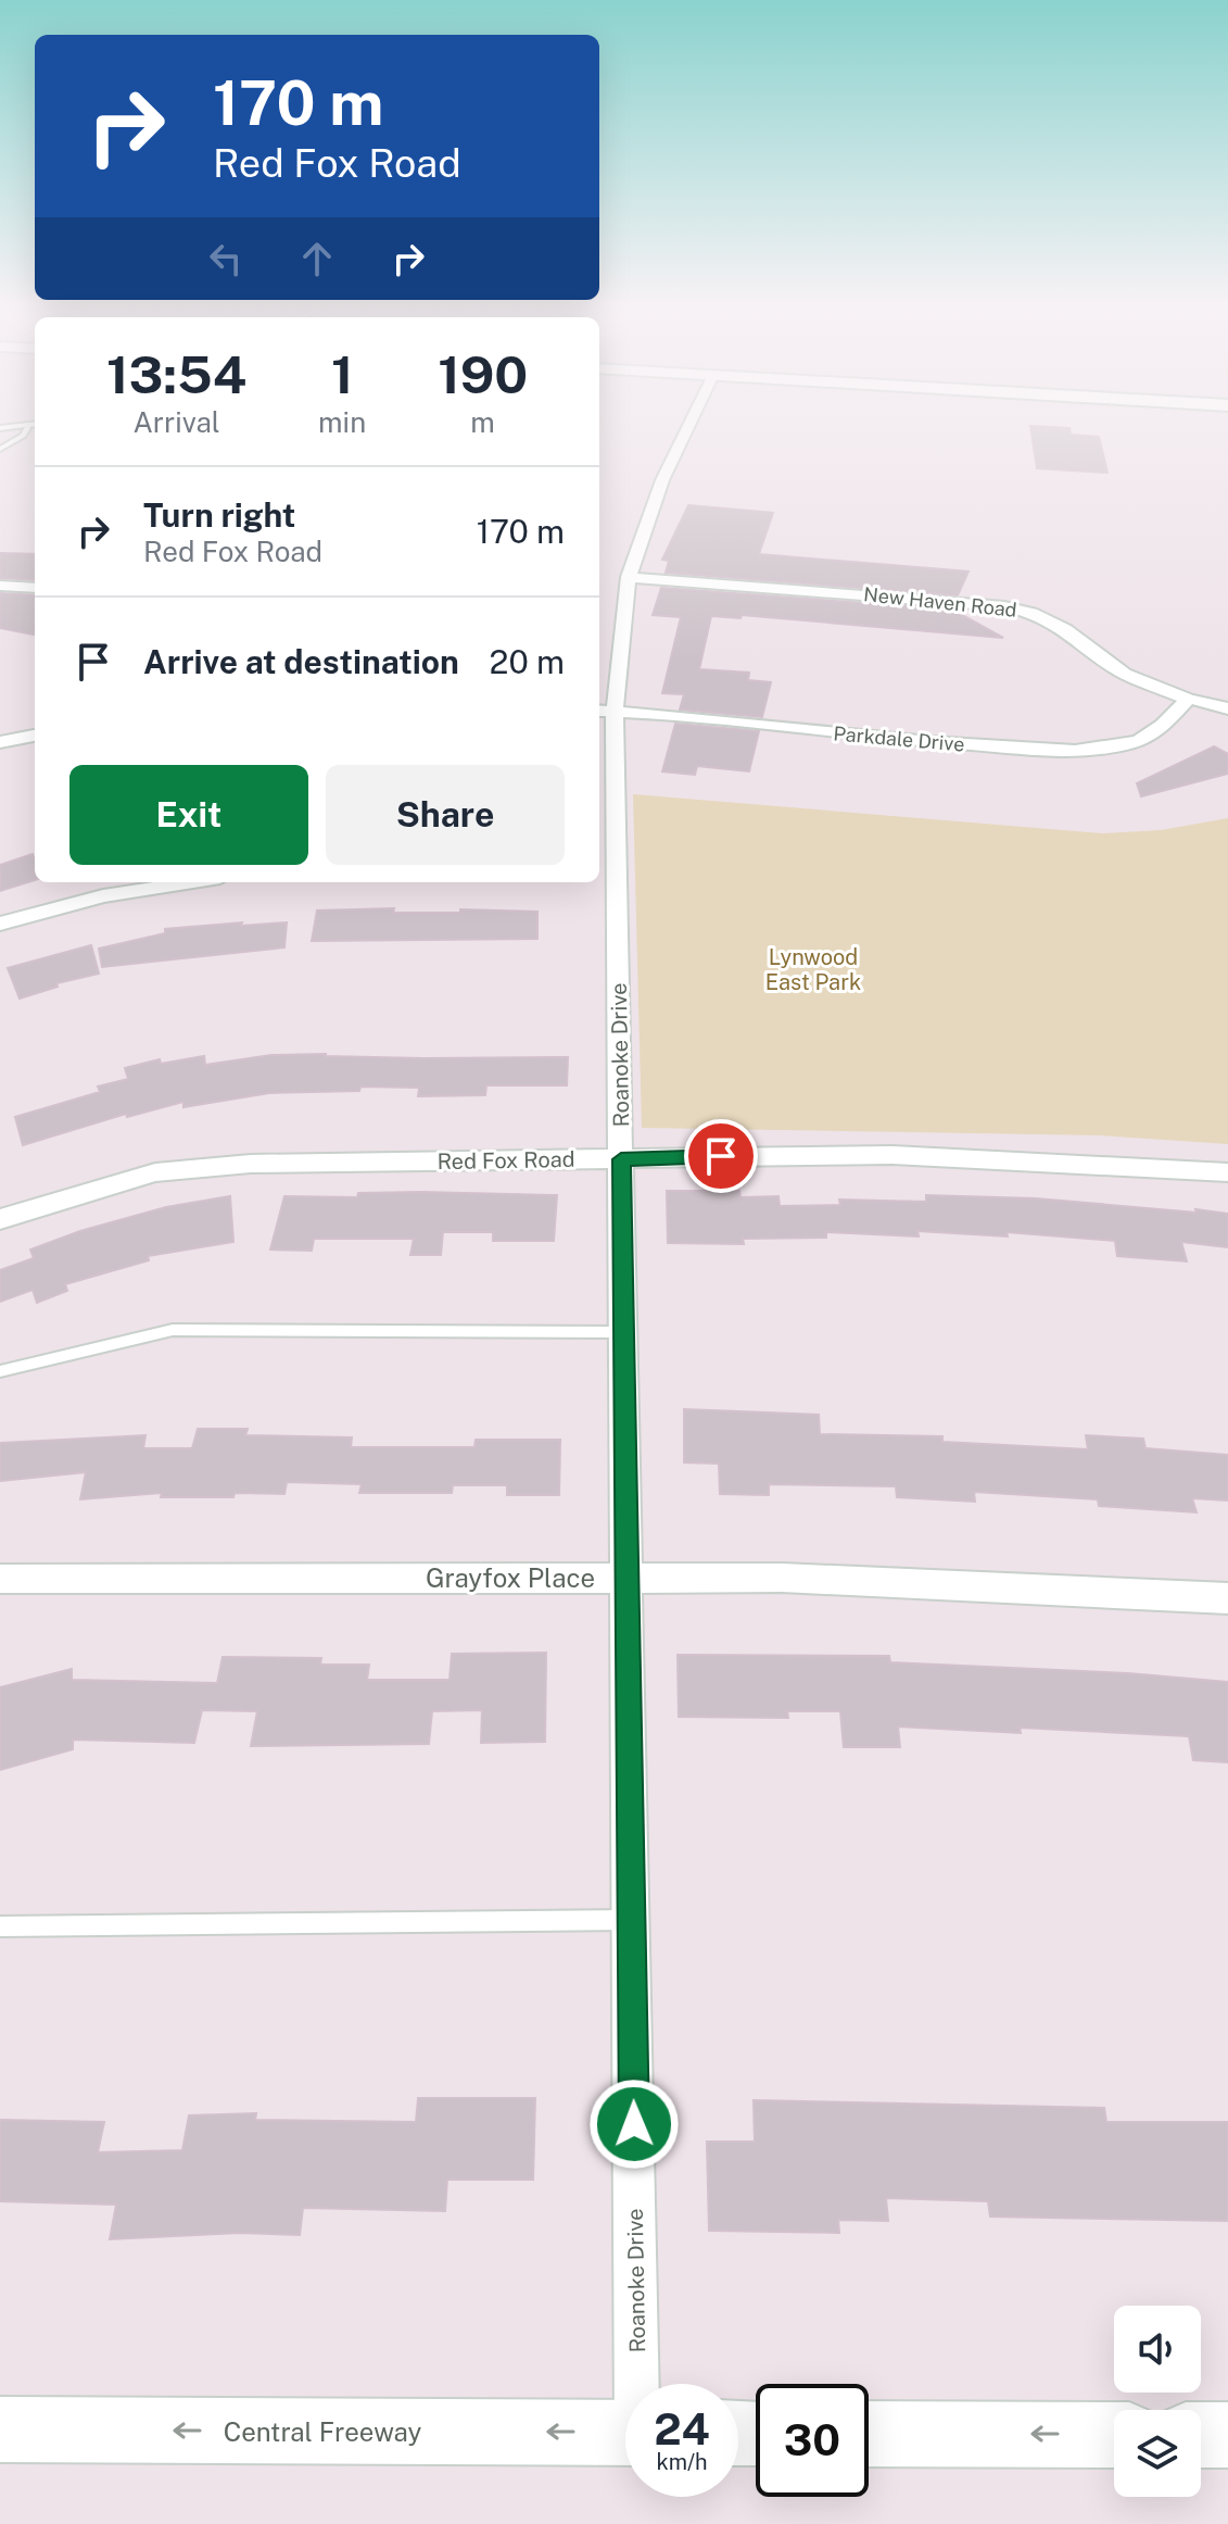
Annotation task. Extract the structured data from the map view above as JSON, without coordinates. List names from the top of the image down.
{
  "streets": {
    "main road": ["Central Freeway"],
    "street": [
      "New Haven Road",
      "Parkdale Drive",
      "Roanoke Drive",
      "Red Fox Road",
      "Grayfox Place"
    ]
  },
  "crossings": [
    ["New Haven Road", "Parkdale Drive"],
    ["New Haven Road", "Roanoke Drive"],
    ["Parkdale Drive", "Roanoke Drive"],
    ["Roanoke Drive", "Red Fox Road"],
    ["Roanoke Drive", "Grayfox Place"]
  ],
  "one_way": ["Central Freeway"],
  "parks": ["Lynwood East Park"],
  "page": {
    "turn": ["170 m", "Red Fox Road"],
    "eta": [
      "13:54",
      "Arrival",
      "1",
      "min",
      "190",
      "m"
    ],
    "list": [
      {
        "name": "Turn right",
        "note": "Red Fox Road",
        "value": "170 m"
      },
      {
        "name": "Arrive at destination",
        "value": "20 m"
      }
    ],
    "buttons": ["Exit", "Share"],
    "speed": "24 km/h",
    "limit": "30"
  }
}
